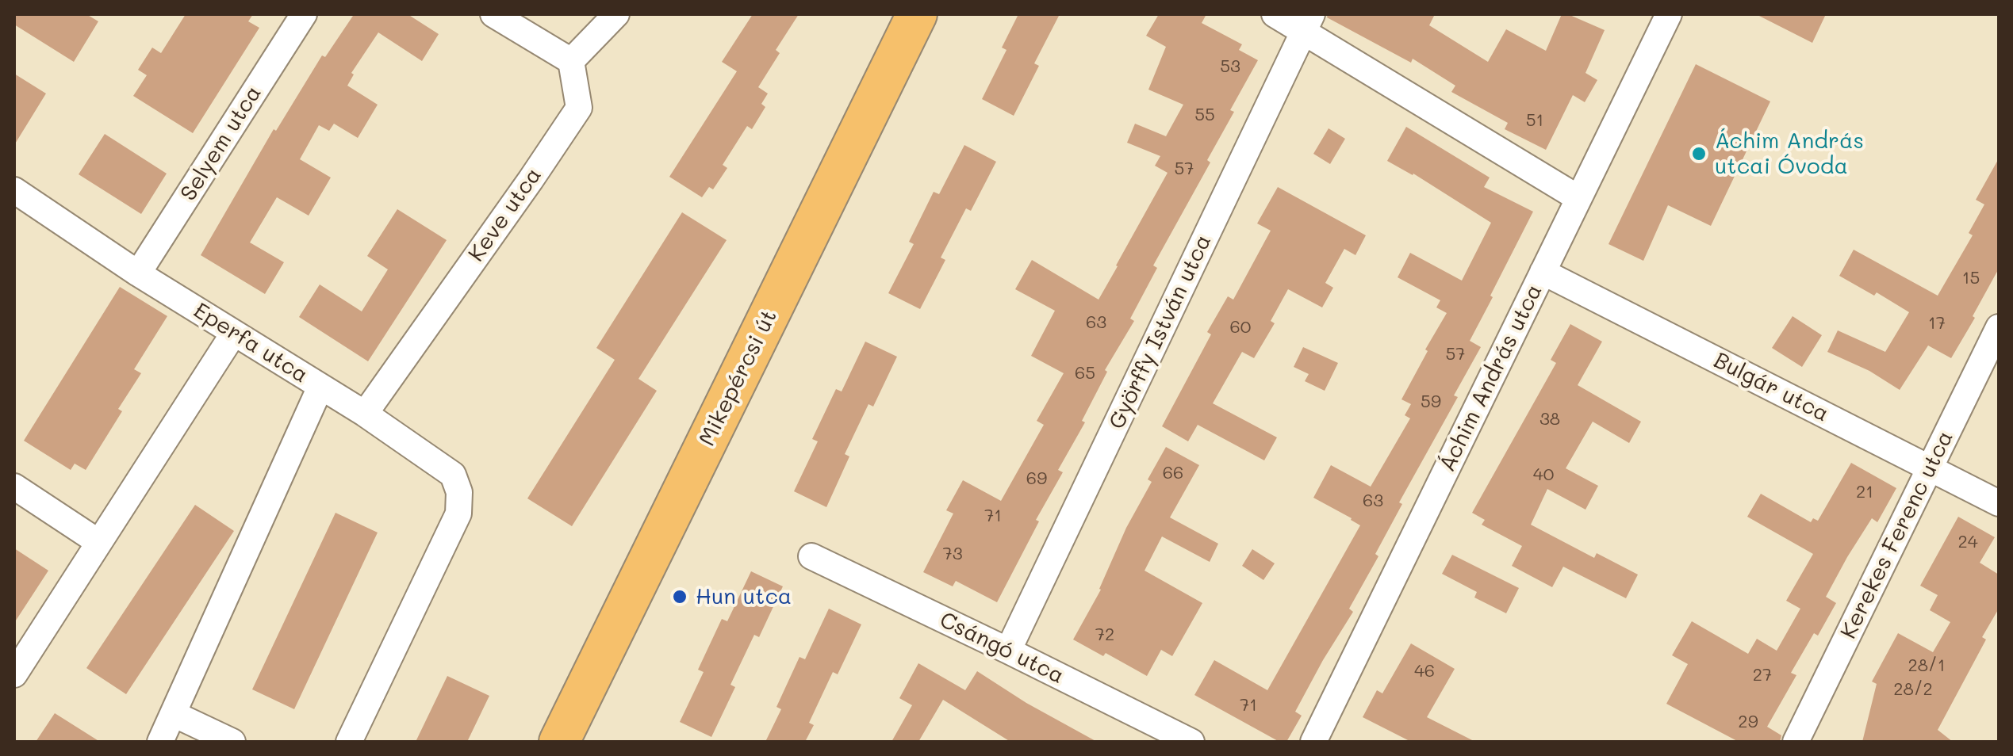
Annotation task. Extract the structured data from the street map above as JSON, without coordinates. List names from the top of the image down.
{
  "streets": {
    "main road": ["Mikepércsi út"],
    "street": [
      "Selyem utca",
      "Keve utca",
      "Györffy István utca",
      "Eperfa utca",
      "Áchim András utca",
      "Bulgár utca",
      "Kerekes Ferenc utca",
      "Csángó utca"
    ]
  },
  "crossings": [
    ["Selyem utca", "Eperfa utca"],
    ["Keve utca", "Eperfa utca"],
    ["Györffy István utca", "Csángó utca"],
    ["Áchim András utca", "Bulgár utca"],
    ["Bulgár utca", "Kerekes Ferenc utca"]
  ],
  "places": ["Áchim András utcai Óvoda", "Hun utca"],
  "house_numbers": [
    "53",
    "55",
    "51",
    "57",
    "15",
    "63",
    "17",
    "60",
    "57",
    "65",
    "59",
    "38",
    "66",
    "40",
    "69",
    "21",
    "63",
    "71",
    "24",
    "73",
    "72",
    "28/1",
    "46",
    "27",
    "28/2",
    "71",
    "29"
  ]
}
